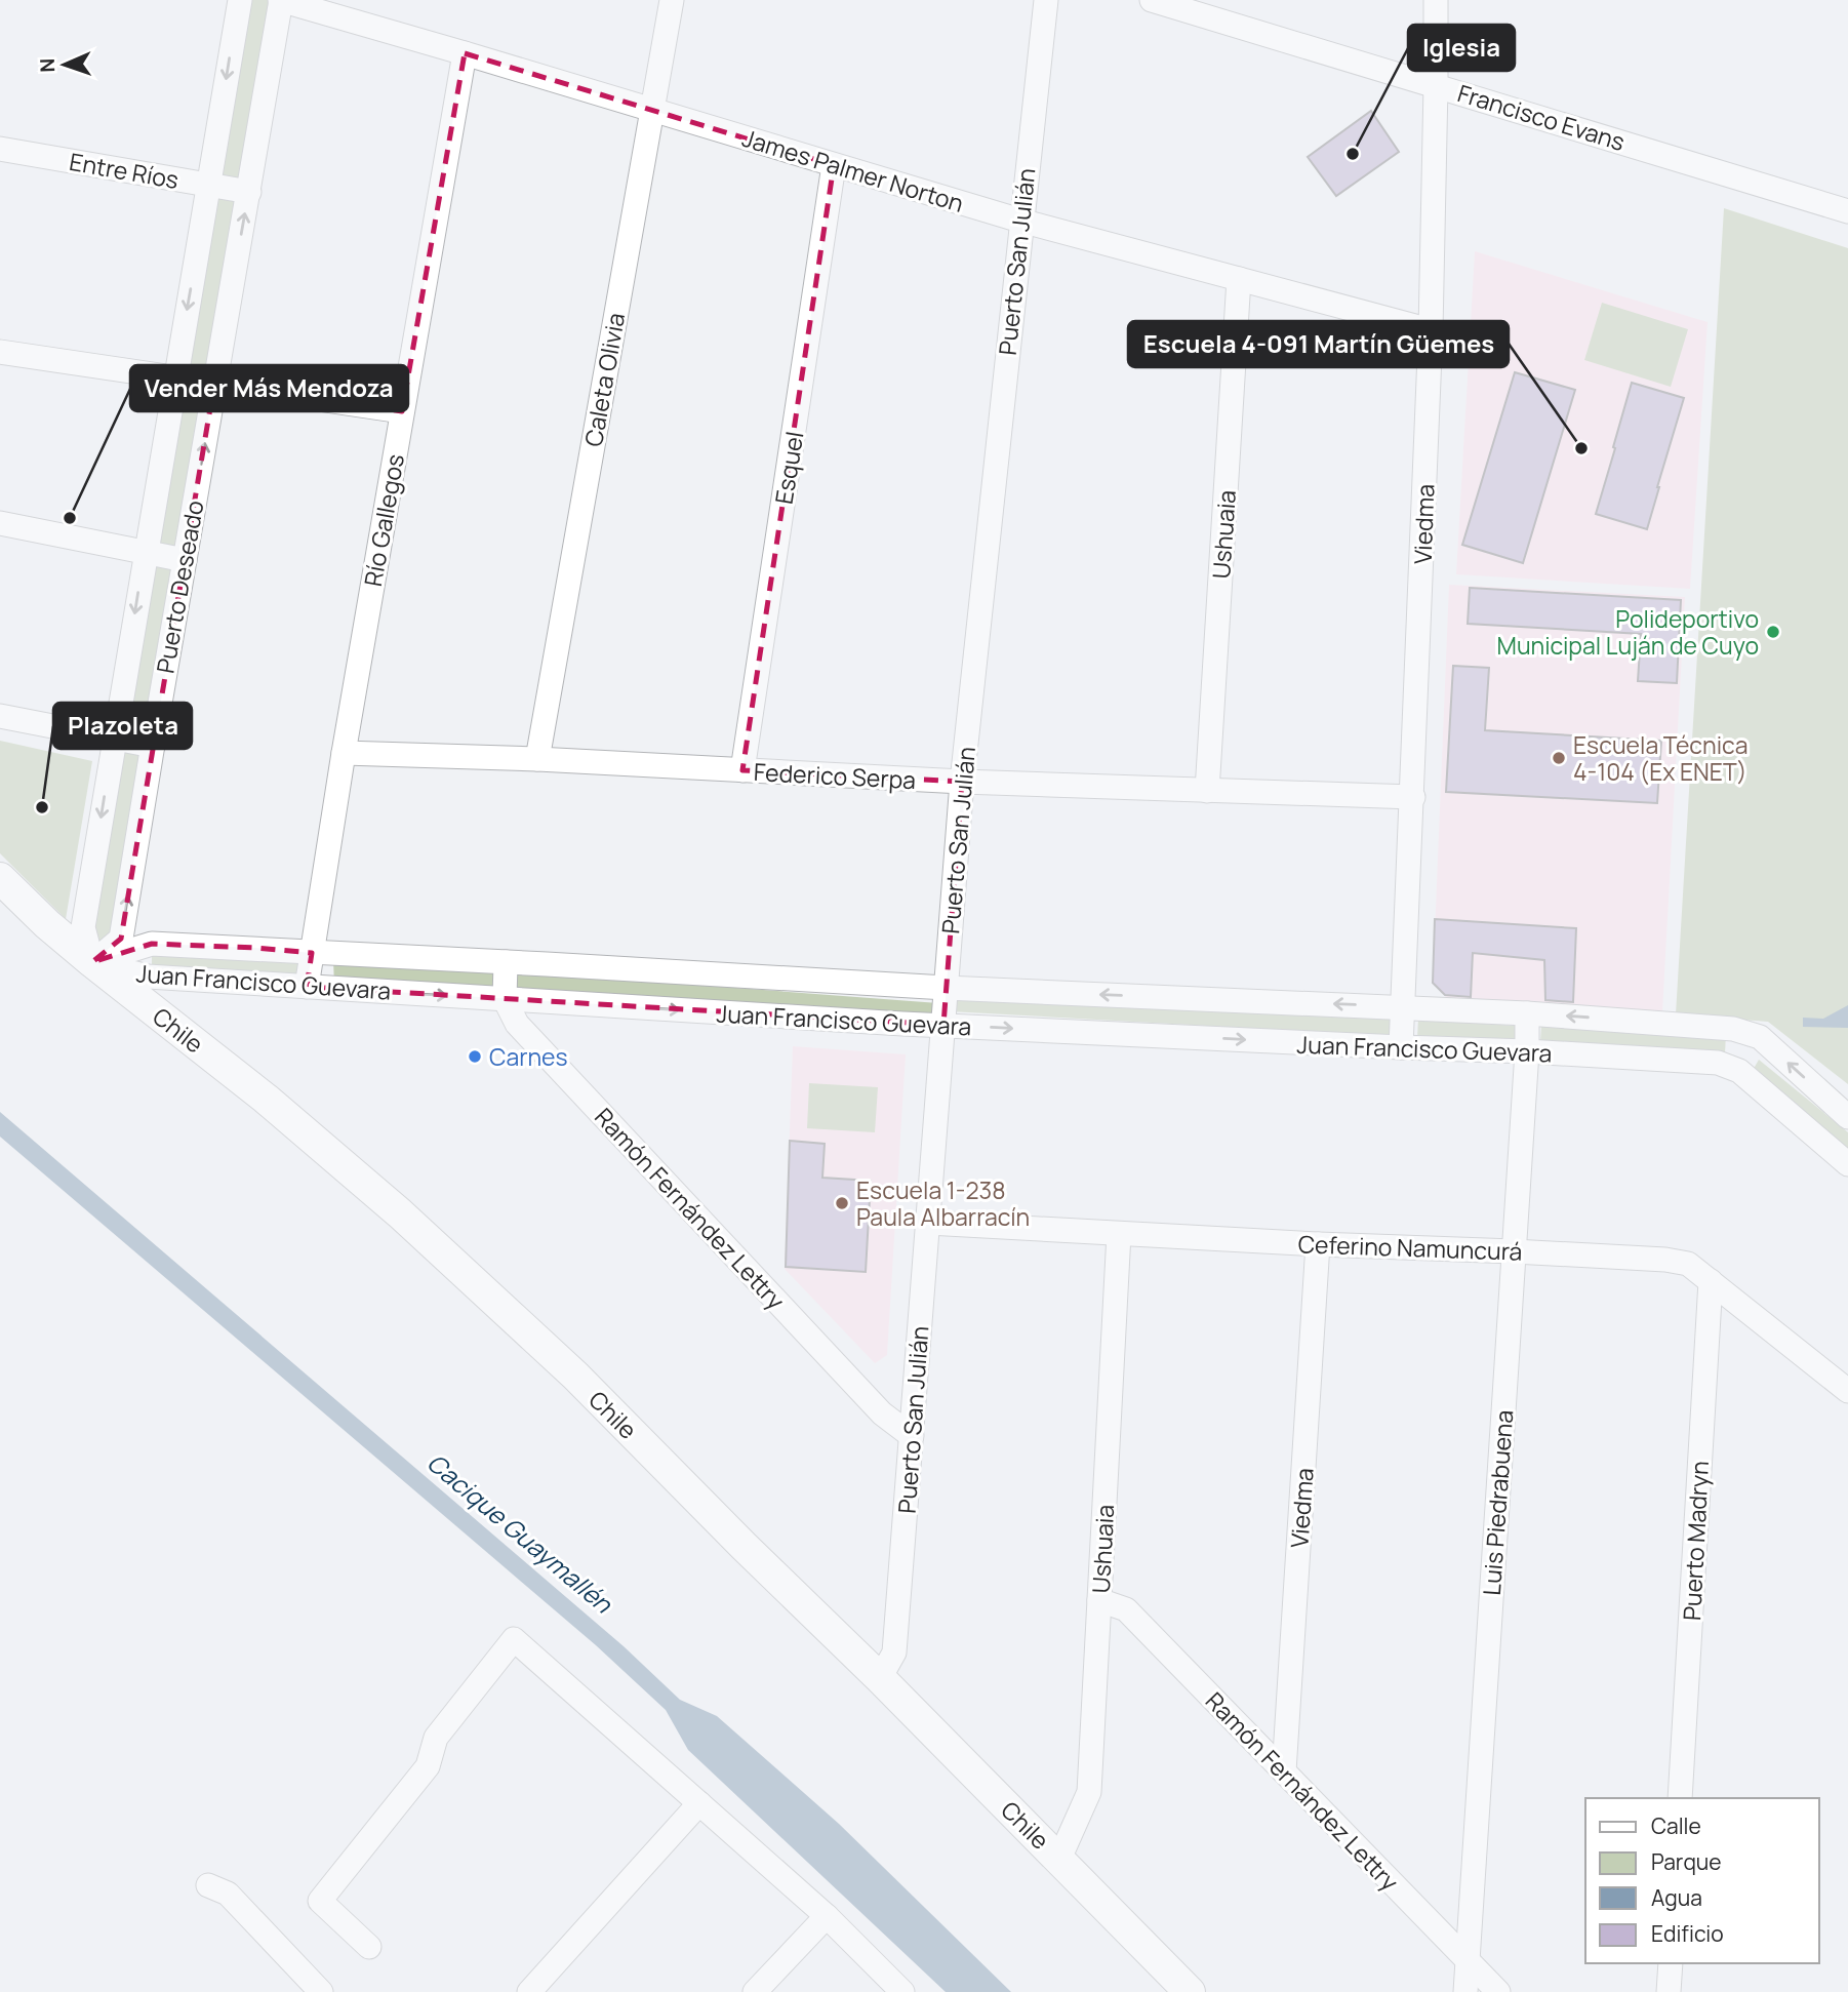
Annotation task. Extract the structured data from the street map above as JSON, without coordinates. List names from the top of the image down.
{
  "streets": {
    "main road": ["Chile"],
    "street": [
      "Francisco Evans",
      "Entre Ríos",
      "James Palmer Norton",
      "Puerto San Julián",
      "Caleta Olivia",
      "Esquel",
      "Río Gallegos",
      "Viedma",
      "Ushuaia",
      "Puerto Deseado",
      "Federico Serpa",
      "Juan Francisco Guevara",
      "Ramón Fernández Lettry",
      "Ceferino Namuncurá",
      "Luis Piedrabuena",
      "Puerto Madryn"
    ]
  },
  "crossings": [
    ["Francisco Evans", "Viedma"],
    ["Entre Ríos", "Puerto Deseado"],
    ["James Palmer Norton", "Puerto San Julián"],
    ["James Palmer Norton", "Caleta Olivia"],
    ["James Palmer Norton", "Esquel"],
    ["James Palmer Norton", "Río Gallegos"],
    ["James Palmer Norton", "Viedma"],
    ["James Palmer Norton", "Ushuaia"],
    ["James Palmer Norton", "Puerto Deseado"],
    ["Puerto San Julián", "Federico Serpa"],
    ["Puerto San Julián", "Juan Francisco Guevara"],
    ["Puerto San Julián", "Chile"],
    ["Puerto San Julián", "Ramón Fernández Lettry"],
    ["Puerto San Julián", "Ceferino Namuncurá"],
    ["Caleta Olivia", "Federico Serpa"],
    ["Esquel", "Federico Serpa"],
    ["Río Gallegos", "Federico Serpa"],
    ["Río Gallegos", "Juan Francisco Guevara"],
    ["Viedma", "Federico Serpa"],
    ["Viedma", "Juan Francisco Guevara"],
    ["Viedma", "Ramón Fernández Lettry"],
    ["Viedma", "Ceferino Namuncurá"],
    ["Ushuaia", "Federico Serpa"],
    ["Ushuaia", "Chile"],
    ["Ushuaia", "Ramón Fernández Lettry"],
    ["Ushuaia", "Ceferino Namuncurá"],
    ["Puerto Deseado", "Juan Francisco Guevara"],
    ["Puerto Deseado", "Chile"],
    ["Juan Francisco Guevara", "Chile"],
    ["Juan Francisco Guevara", "Ramón Fernández Lettry"],
    ["Juan Francisco Guevara", "Luis Piedrabuena"],
    ["Ramón Fernández Lettry", "Luis Piedrabuena"],
    ["Ceferino Namuncurá", "Luis Piedrabuena"],
    ["Ceferino Namuncurá", "Puerto Madryn"]
  ],
  "water": ["Cacique Guaymallén"],
  "places": [
    "Iglesia",
    "Escuela 4-091 Martín Güemes",
    "Vender Más Mendoza",
    "Polideportivo Municipal Luján de Cuyo",
    "Escuela Técnica 4-104 (Ex ENET)",
    "Plazoleta",
    "Carnes",
    "Escuela 1-238 Paula Albarracín"
  ],
  "legend": [
    "Calle",
    "Parque",
    "Agua",
    "Edificio"
  ],
  "north": "left"
}
